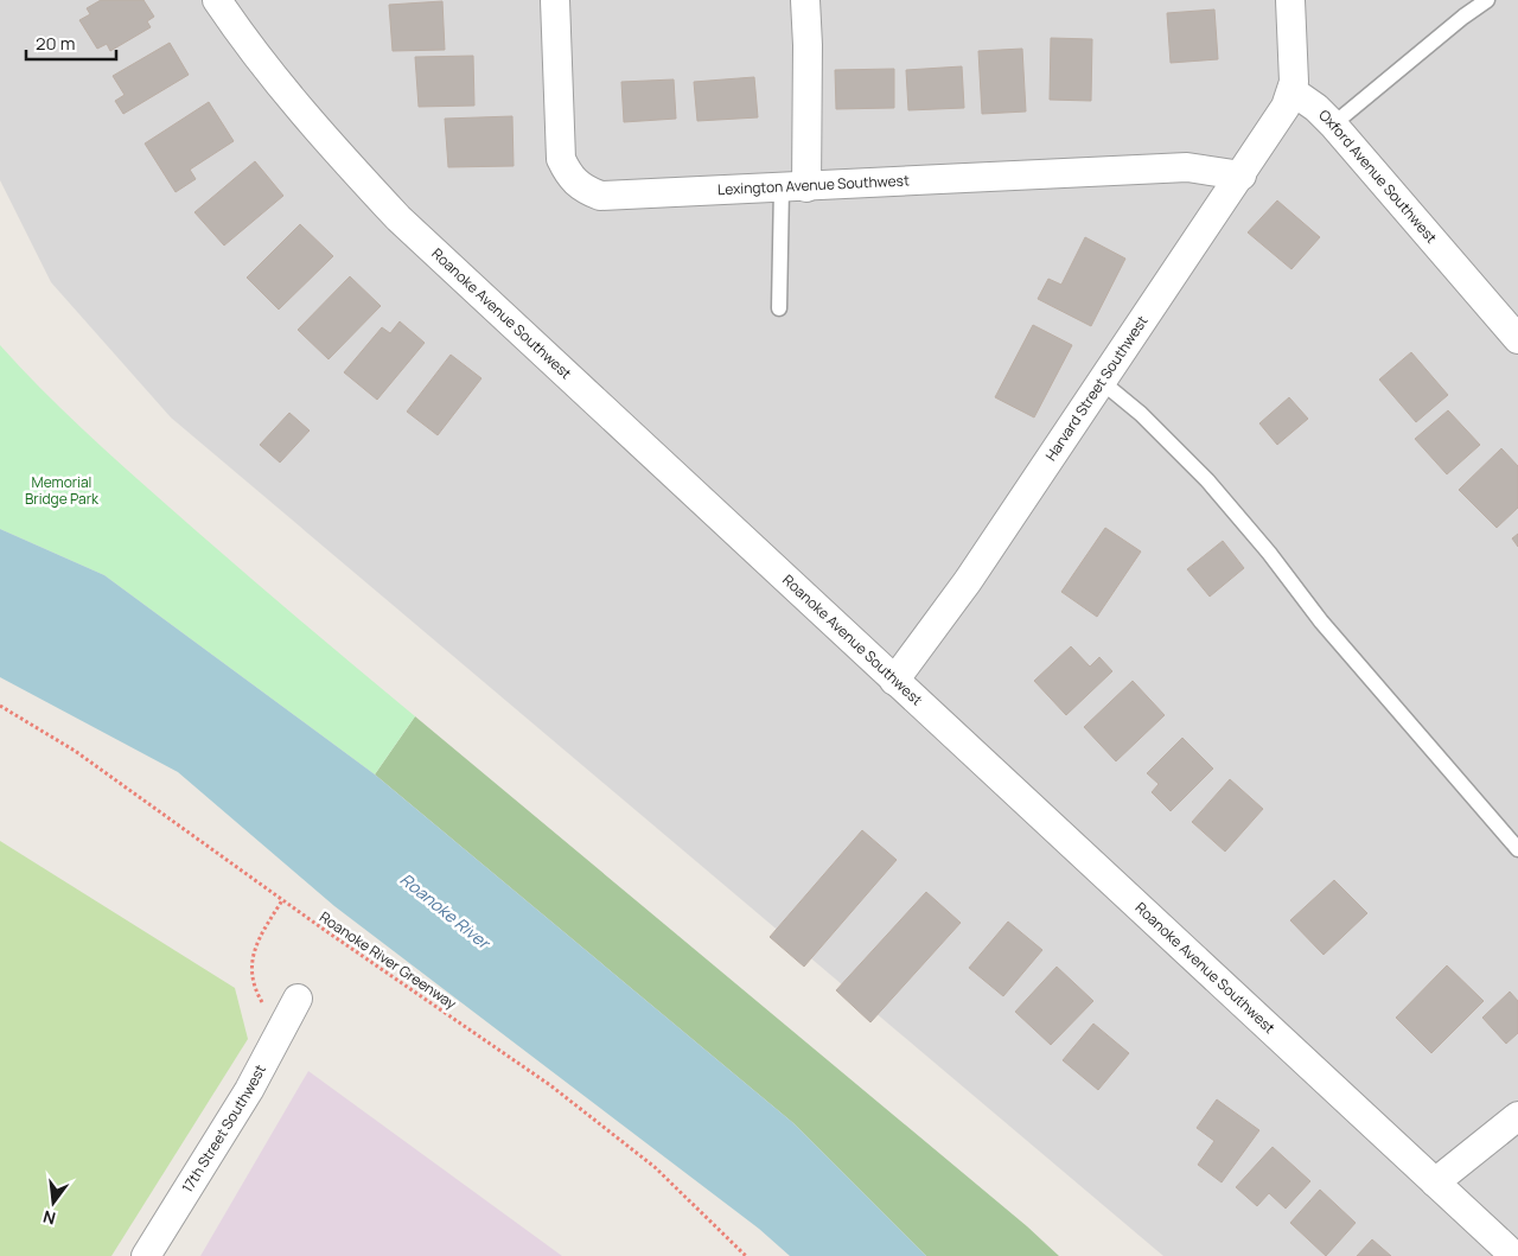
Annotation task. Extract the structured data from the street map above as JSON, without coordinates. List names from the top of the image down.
{
  "streets": {
    "street": [
      "Oxford Avenue Southwest",
      "Lexington Avenue Southwest",
      "Roanoke Avenue Southwest",
      "Harvard Street Southwest",
      "17th Street Southwest"
    ],
    "path": ["Roanoke River Greenway"]
  },
  "crossings": [
    ["Oxford Avenue Southwest", "Harvard Street Southwest"],
    ["Lexington Avenue Southwest", "Harvard Street Southwest"],
    ["Roanoke Avenue Southwest", "Harvard Street Southwest"]
  ],
  "water": ["Roanoke River"],
  "parks": ["Memorial Bridge Park"],
  "scale_bar": "20 m",
  "north": "bottom"
}
